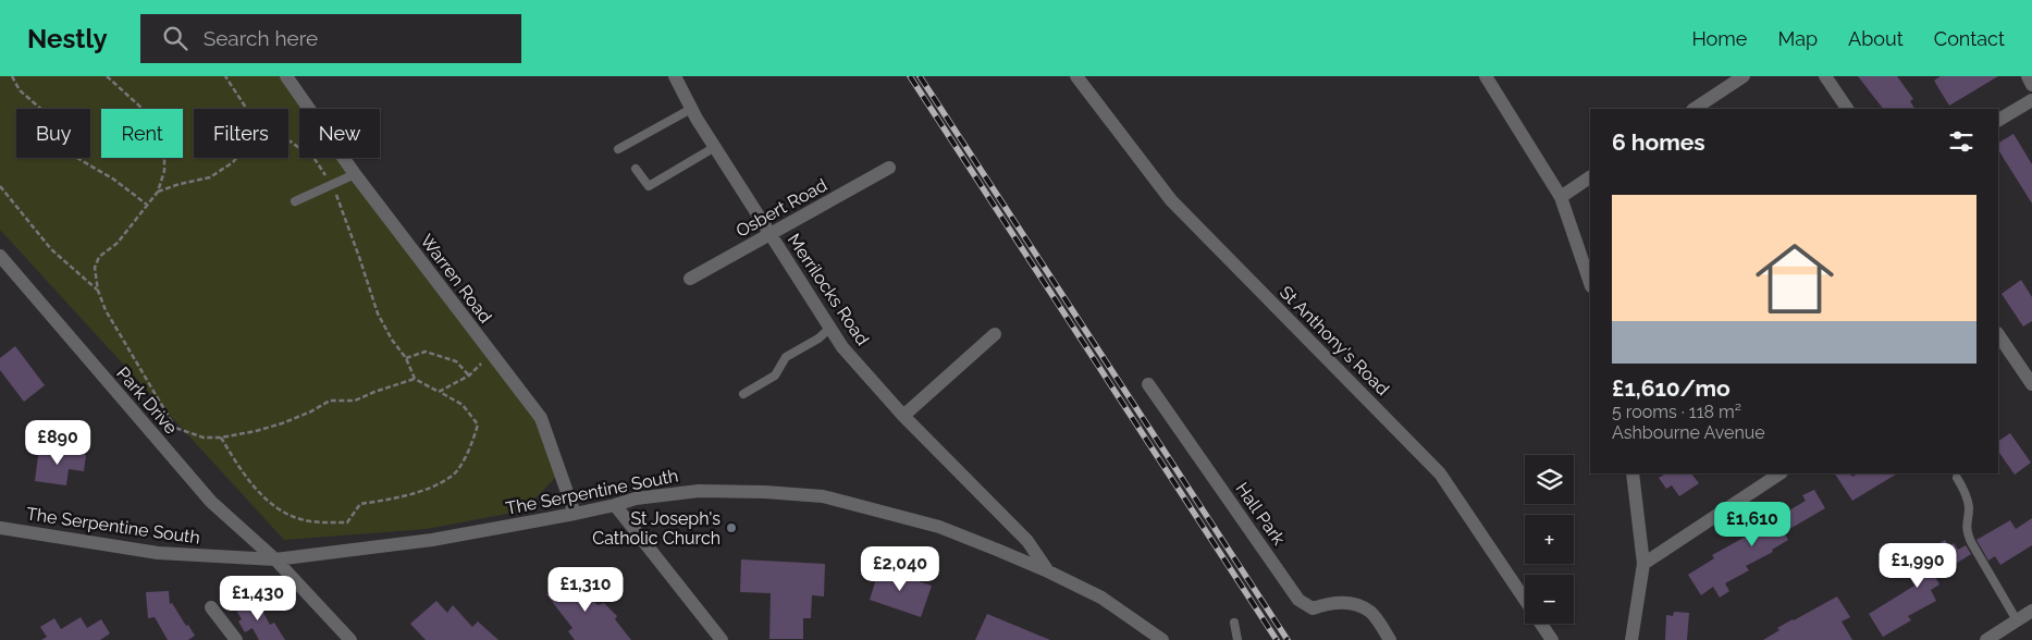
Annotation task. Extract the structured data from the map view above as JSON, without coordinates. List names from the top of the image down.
{
  "streets": {
    "street": [
      "Osbert Road",
      "Warren Road",
      "Merrilocks Road",
      "St Anthony's Road",
      "Park Drive",
      "The Serpentine South",
      "Hall Park"
    ]
  },
  "crossings": [
    ["Osbert Road", "Merrilocks Road"],
    ["Warren Road", "The Serpentine South"],
    ["Merrilocks Road", "The Serpentine South"],
    ["Park Drive", "The Serpentine South"]
  ],
  "places": ["St Joseph's Catholic Church"],
  "page": {
    "header": "Nestly",
    "search": "Search here",
    "nav": [
      "Home",
      "Map",
      "About",
      "Contact"
    ],
    "chip": [
      "Buy",
      "Rent",
      "Filters",
      "New"
    ],
    "heading": "6 homes",
    "list": [
      {
        "name": "£1,610/mo",
        "note": "5 rooms · 118 m² · Ashbourne Avenue"
      }
    ],
    "price": [
      "£890",
      "£1,610",
      "£1,990",
      "£2,040",
      "£1,310",
      "£1,430"
    ],
    "map_buttons": ["+", "−"]
  }
}
